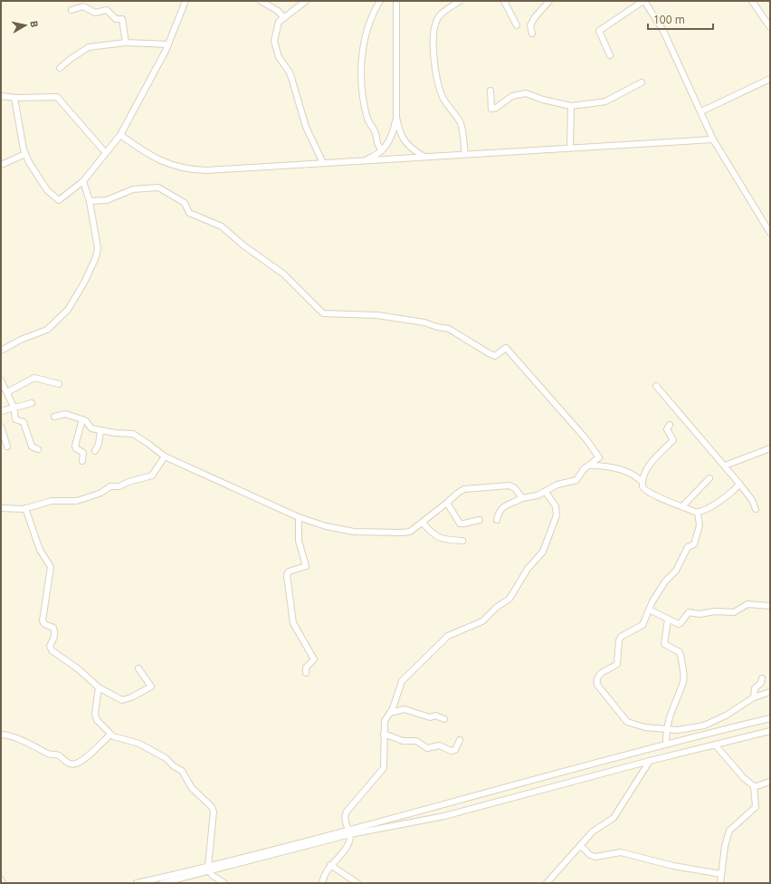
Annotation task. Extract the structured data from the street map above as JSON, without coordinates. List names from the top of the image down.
{
  "scale_bar": "100 m",
  "north": "right"
}
